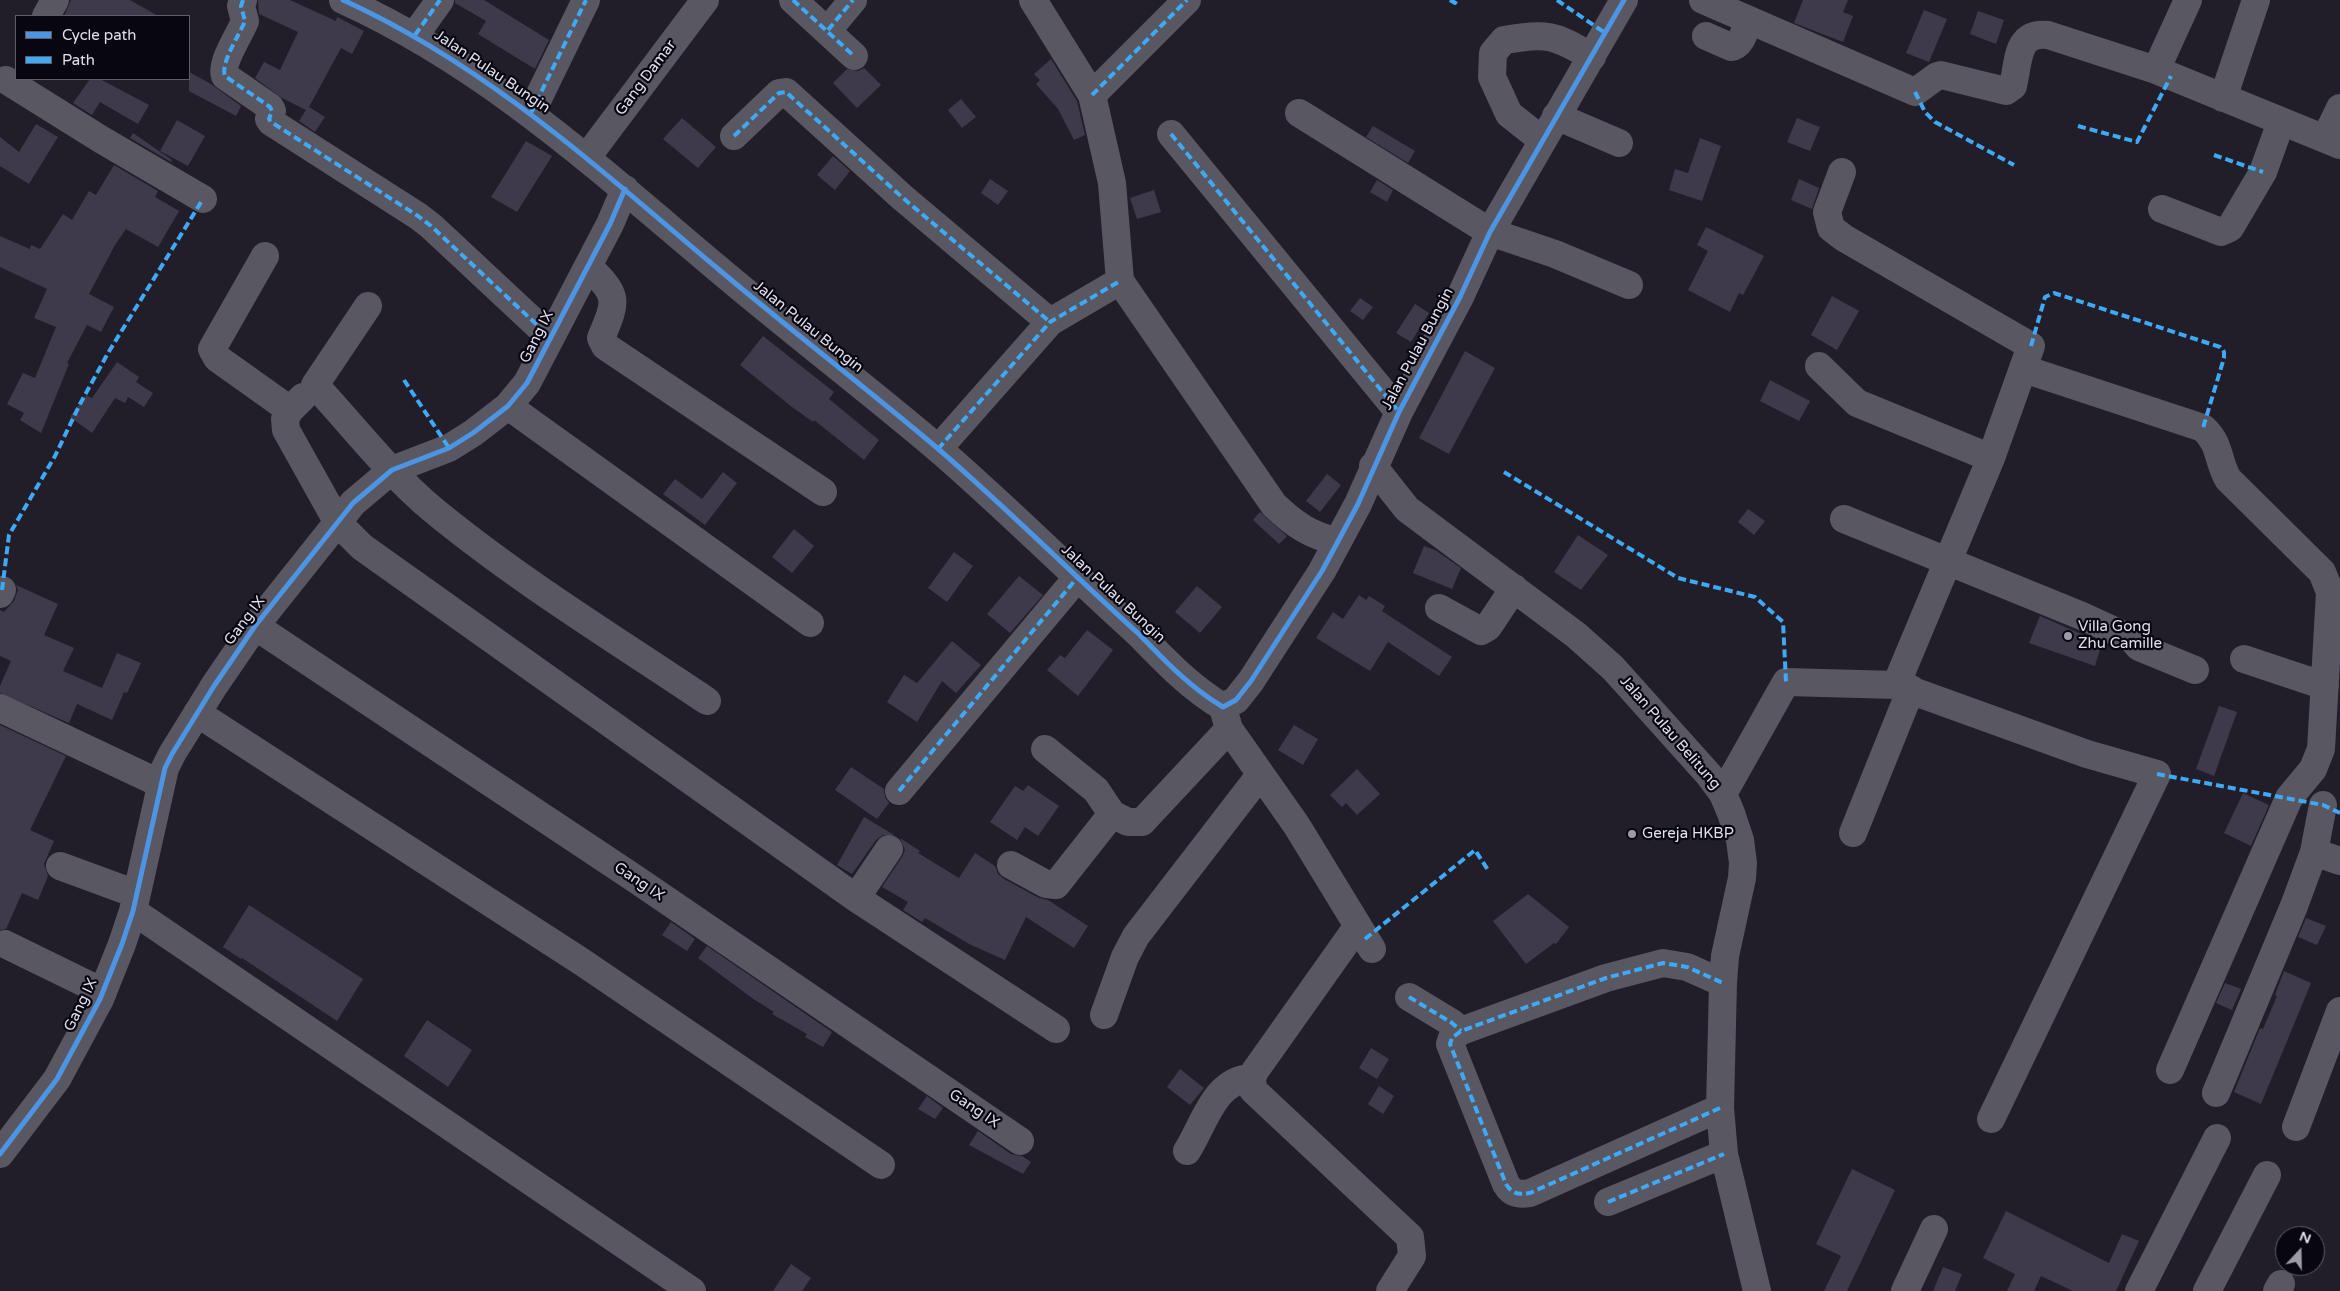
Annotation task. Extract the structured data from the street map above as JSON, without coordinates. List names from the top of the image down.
{
  "streets": {
    "street": [
      "Jalan Pulau Bungin",
      "Gang Damar",
      "Gang IX",
      "Jalan Pulau Belitung"
    ]
  },
  "crossings": [
    ["Jalan Pulau Bungin", "Gang Damar"],
    ["Jalan Pulau Bungin", "Gang IX"],
    ["Jalan Pulau Bungin", "Jalan Pulau Belitung"]
  ],
  "places": ["Villa Gong Zhu Camille", "Gereja HKBP"],
  "legend": ["Cycle path", "Path"],
  "north": "top"
}
